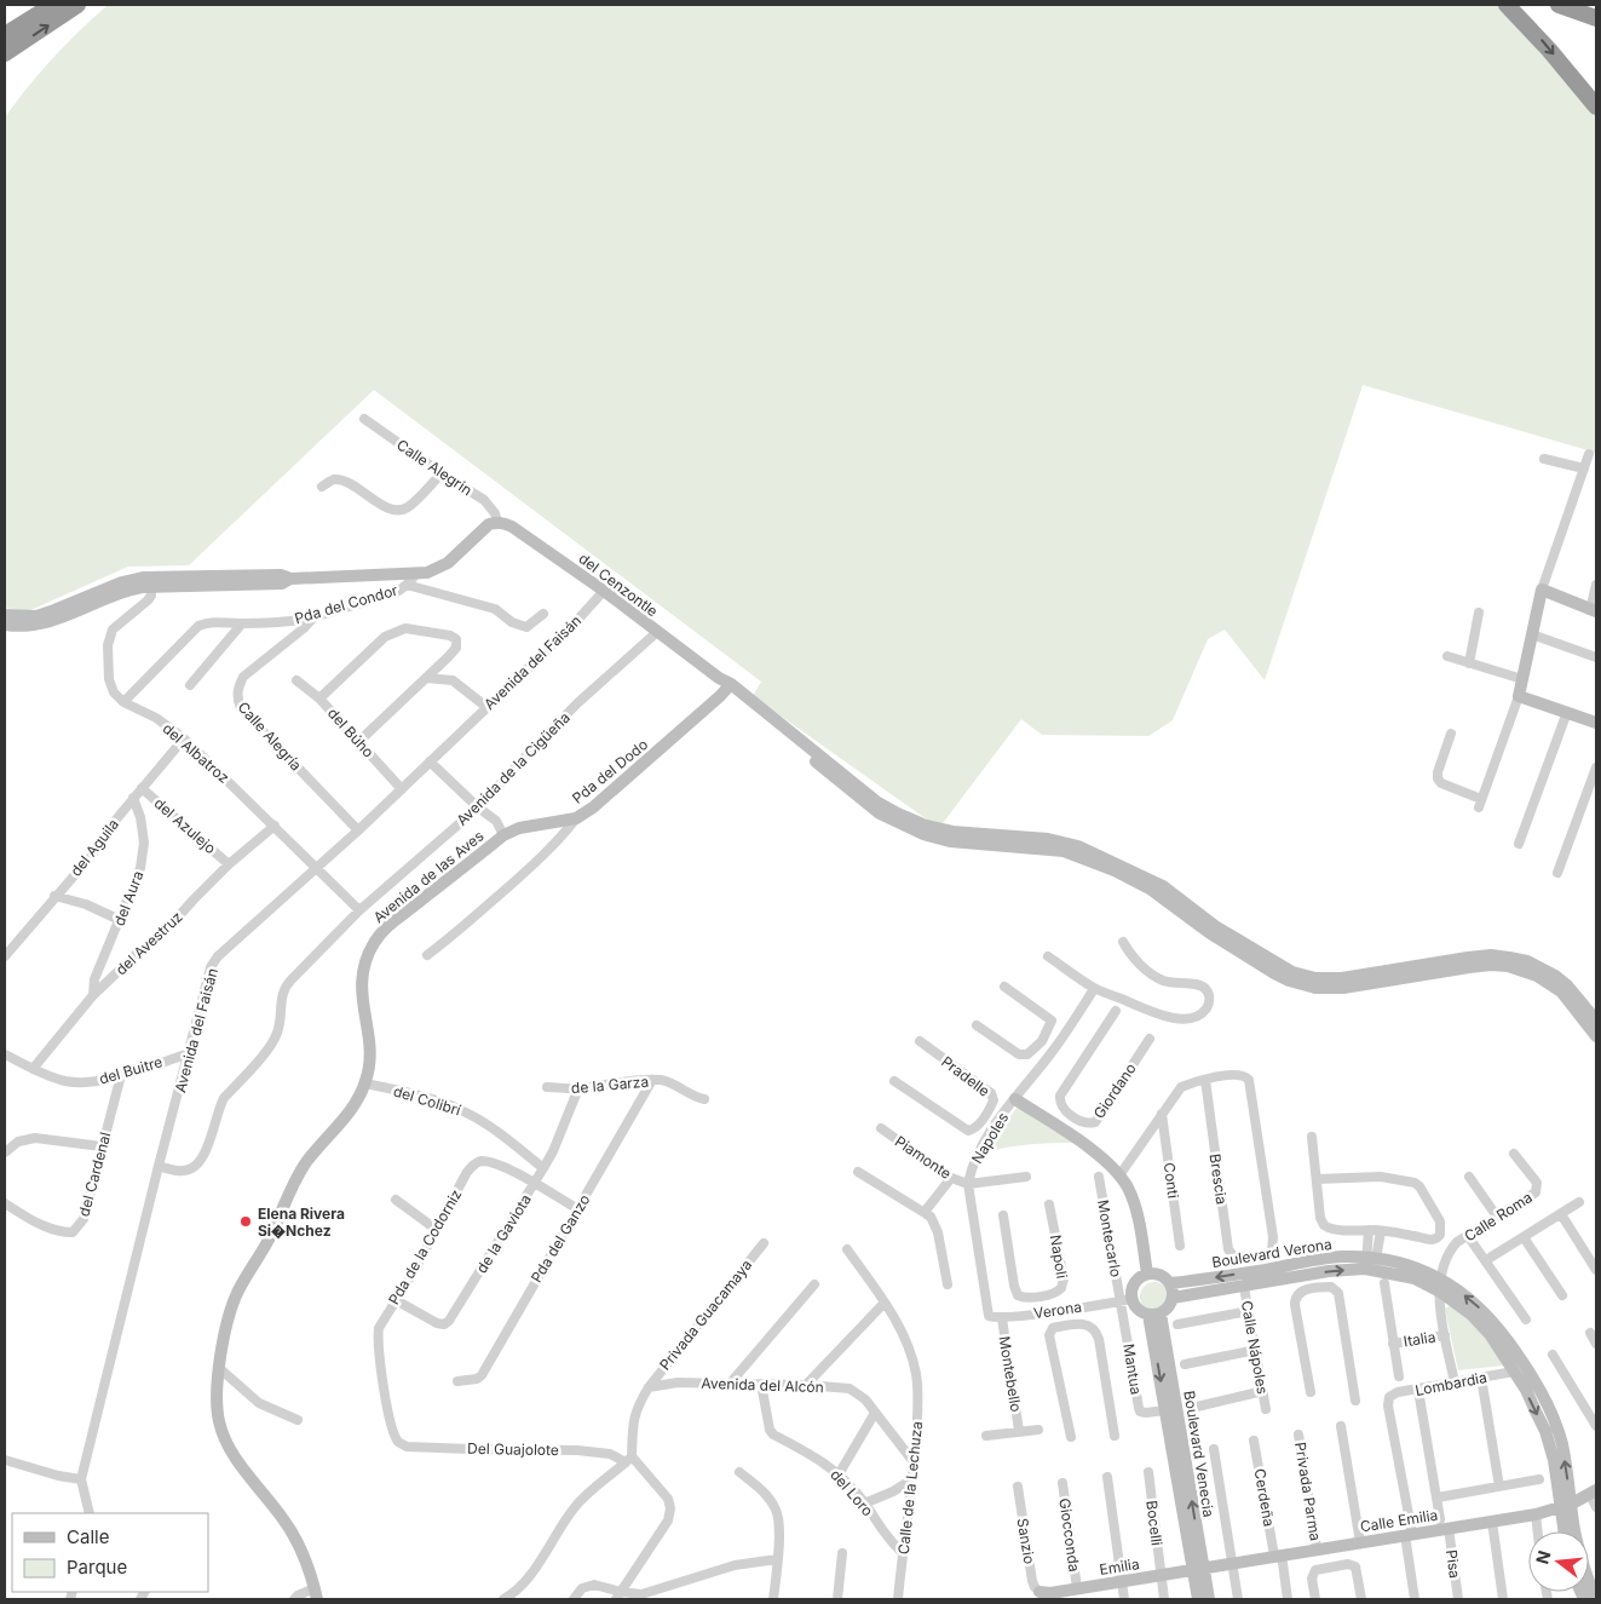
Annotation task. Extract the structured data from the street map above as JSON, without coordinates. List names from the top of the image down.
{
  "streets": {
    "street": [
      "Calle Alegrin",
      "del Cenzontle",
      "Pda del Condor",
      "Avenida del Faisán",
      "del Búho",
      "Calle Alegría",
      "del Albatroz",
      "Avenida de la Cigüeña",
      "Pda del Dodo",
      "del Azulejo",
      "del Aguila",
      "Avenida de las Aves",
      "del Aura",
      "del Avestruz",
      "del Buitre",
      "Pradelle",
      "de la Garza",
      "Giordano",
      "del Colibrí",
      "Napoles",
      "Piamonte",
      "del Cardenal",
      "Brescia",
      "Conti",
      "Calle Roma",
      "de la Gaviota",
      "Pda del Ganzo",
      "Montecarlo",
      "Pda de la Codorniz",
      "Boulevard Verona",
      "Napoli",
      "Verona",
      "Privada Guacamaya",
      "Italia",
      "Calle Nápoles",
      "Mantua",
      "Montebello",
      "Lombardia",
      "Avenida del Alcón",
      "Del Guajolote",
      "Boulevard Venecia",
      "Calle de la Lechuza",
      "Privada Parma",
      "del Loro",
      "Cerdeña",
      "Calle Emilia",
      "Bocelli",
      "Giocconda",
      "Sanzio",
      "Pisa",
      "Emilia"
    ]
  },
  "crossings": [
    ["Calle Alegrin", "del Cenzontle"],
    ["del Cenzontle", "Avenida del Faisán"],
    ["del Cenzontle", "Avenida de la Cigüeña"],
    ["del Cenzontle", "Pda del Dodo"],
    ["Pda del Condor", "Calle Alegría"],
    ["Pda del Condor", "del Albatroz"],
    ["Avenida del Faisán", "del Búho"],
    ["Avenida del Faisán", "Calle Alegría"],
    ["Avenida del Faisán", "del Albatroz"],
    ["Avenida del Faisán", "Avenida de la Cigüeña"],
    ["Avenida del Faisán", "del Buitre"],
    ["del Albatroz", "Avenida de la Cigüeña"],
    ["del Albatroz", "del Aguila"],
    ["del Albatroz", "del Avestruz"],
    ["Pda del Dodo", "Avenida de las Aves"],
    ["del Azulejo", "del Aguila"],
    ["del Azulejo", "del Avestruz"],
    ["del Aguila", "del Aura"],
    ["Avenida de las Aves", "del Colibrí"],
    ["del Aura", "del Avestruz"],
    ["del Avestruz", "del Buitre"],
    ["del Buitre", "del Cardenal"],
    ["de la Garza", "de la Gaviota"],
    ["de la Garza", "Pda del Ganzo"],
    ["del Colibrí", "de la Gaviota"],
    ["Napoles", "Piamonte"],
    ["Napoles", "Verona"],
    ["Brescia", "Boulevard Verona"],
    ["Calle Roma", "Boulevard Verona"],
    ["Calle Roma", "Italia"],
    ["Calle Roma", "Lombardia"],
    ["de la Gaviota", "Pda de la Codorniz"],
    ["Pda del Ganzo", "Pda de la Codorniz"],
    ["Montecarlo", "Boulevard Verona"],
    ["Montecarlo", "Verona"],
    ["Montecarlo", "Mantua"],
    ["Montecarlo", "Boulevard Venecia"],
    ["Pda de la Codorniz", "Del Guajolote"],
    ["Boulevard Verona", "Verona"],
    ["Boulevard Verona", "Calle Nápoles"],
    ["Boulevard Verona", "Mantua"],
    ["Boulevard Verona", "Lombardia"],
    ["Boulevard Verona", "Boulevard Venecia"],
    ["Boulevard Verona", "Calle Emilia"],
    ["Verona", "Mantua"],
    ["Verona", "Montebello"],
    ["Verona", "Boulevard Venecia"],
    ["Privada Guacamaya", "Avenida del Alcón"],
    ["Mantua", "Boulevard Venecia"],
    ["Lombardia", "Calle Emilia"],
    ["Lombardia", "Pisa"],
    ["Avenida del Alcón", "Calle de la Lechuza"],
    ["Avenida del Alcón", "del Loro"],
    ["Boulevard Venecia", "Calle Emilia"],
    ["Boulevard Venecia", "Emilia"],
    ["Calle de la Lechuza", "del Loro"],
    ["Privada Parma", "Calle Emilia"],
    ["Cerdeña", "Calle Emilia"],
    ["Calle Emilia", "Pisa"],
    ["Calle Emilia", "Emilia"],
    ["Bocelli", "Emilia"],
    ["Giocconda", "Emilia"],
    ["Sanzio", "Emilia"]
  ],
  "places": ["Elena Rivera Si�Nchez"],
  "legend": ["Calle", "Parque"],
  "north": "left"
}
